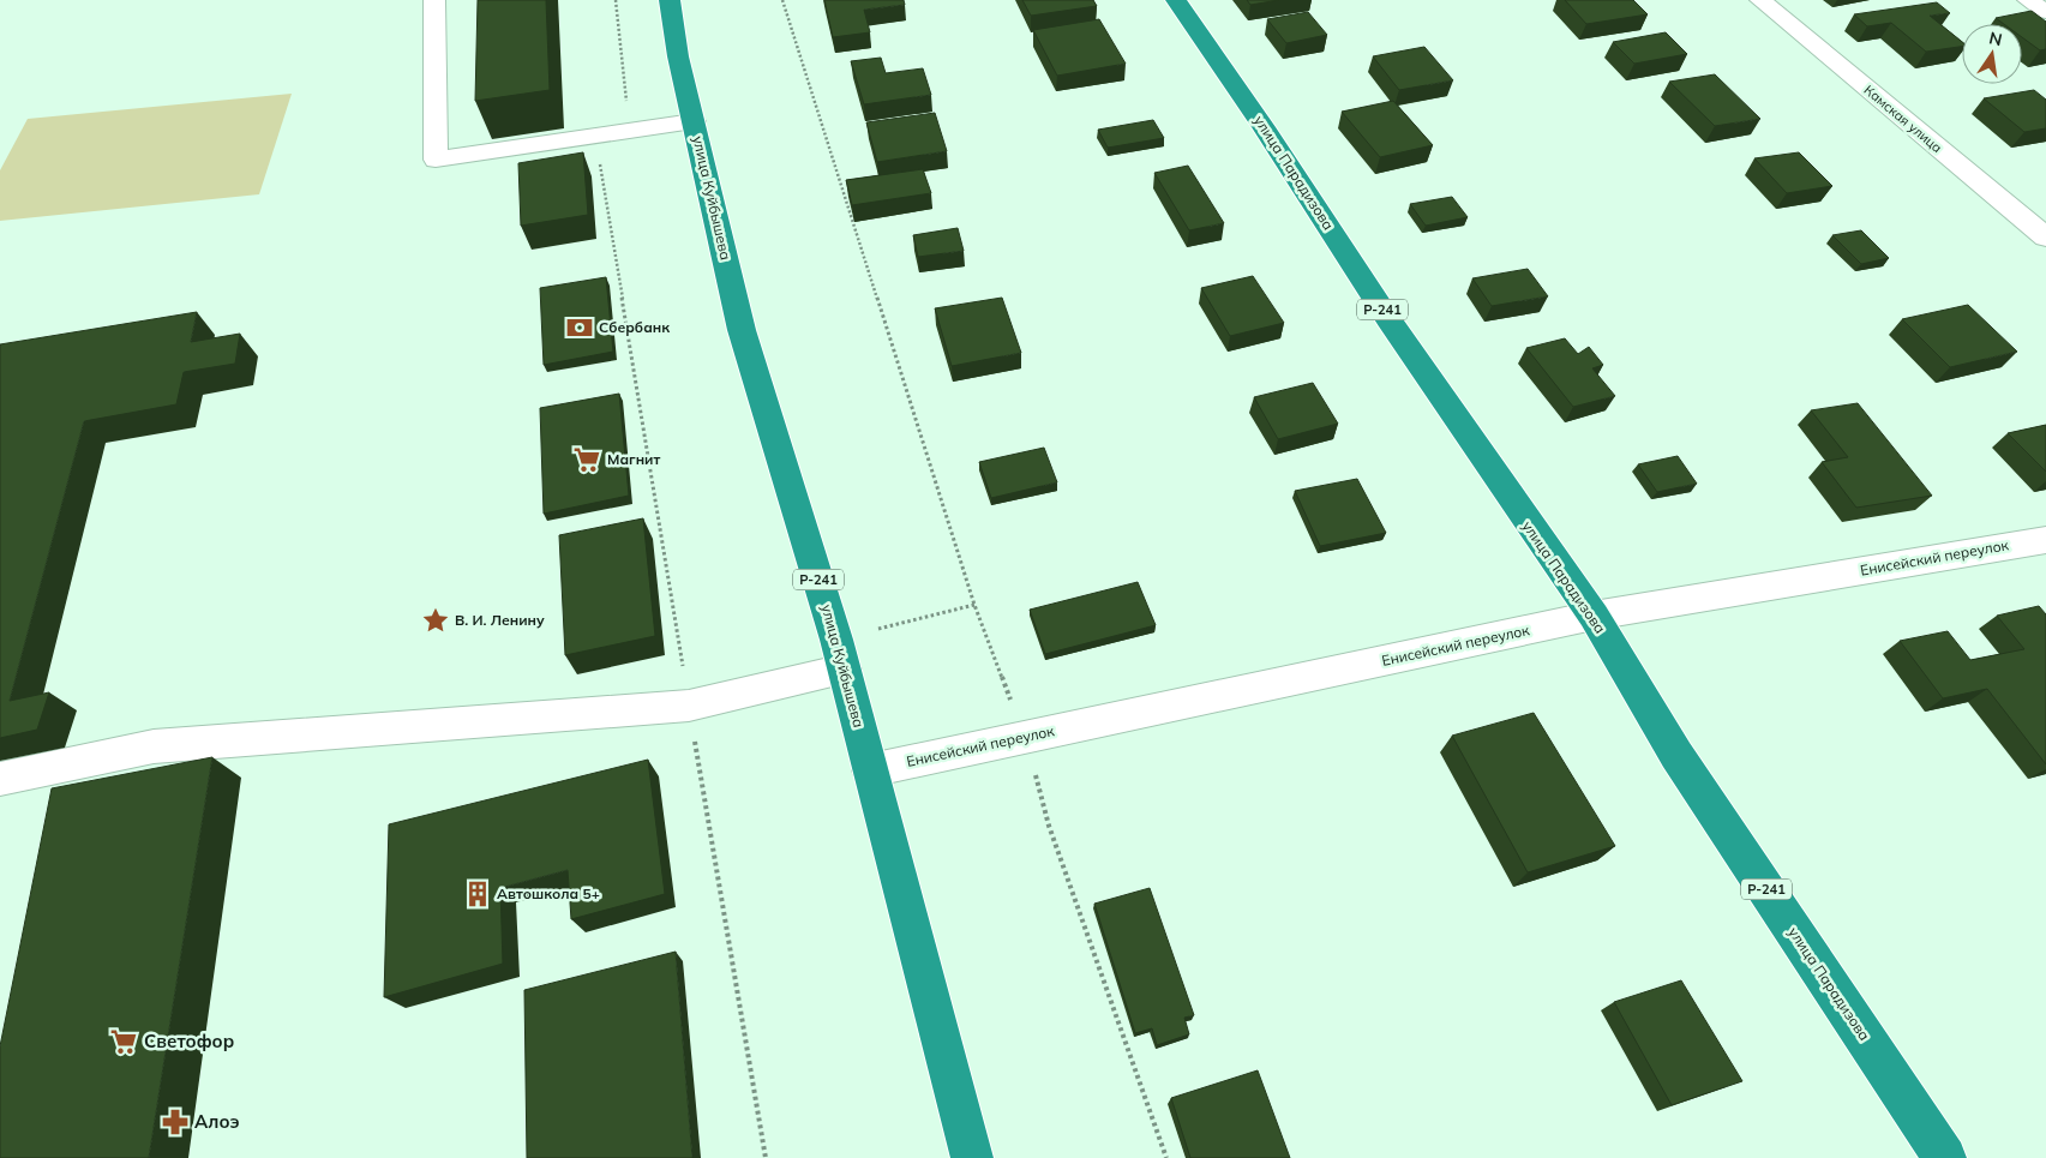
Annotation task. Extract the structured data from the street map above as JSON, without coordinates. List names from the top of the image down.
{
  "streets": {
    "highway": ["улица Парадизова", "улица Куйбышева", "Р-241"],
    "street": ["Камская улица", "Енисейский переулок"]
  },
  "crossings": [
    ["улица Парадизова", "Енисейский переулок"],
    ["улица Куйбышева", "Енисейский переулок"]
  ],
  "places": {
    "bank": ["Сбербанк"],
    "supermarket": ["Магнит", "Светофор"],
    "place": ["В. И. Ленину"],
    "building": ["Автошкола 5+"],
    "pharmacy": ["Алоэ"]
  },
  "north": "top"
}
